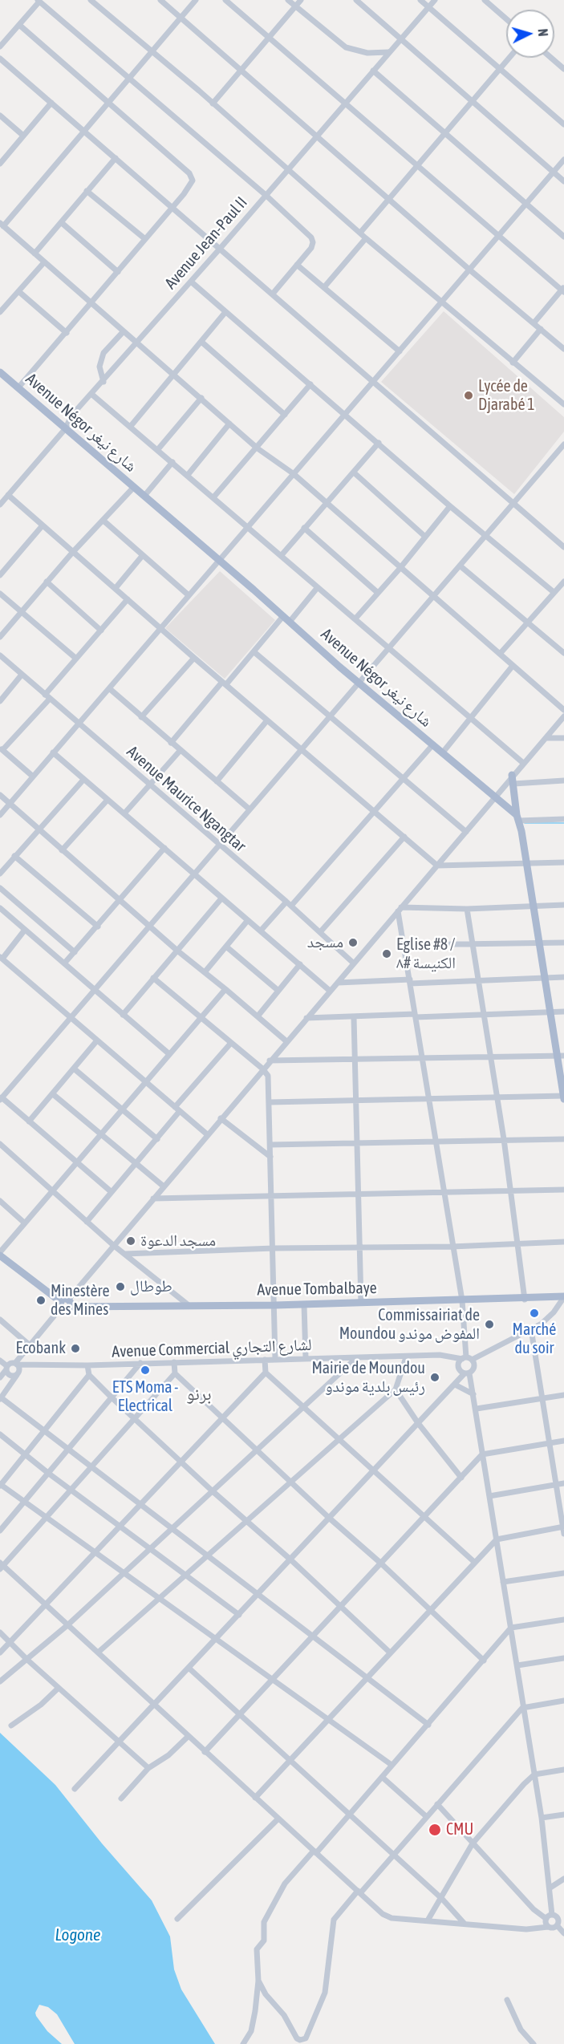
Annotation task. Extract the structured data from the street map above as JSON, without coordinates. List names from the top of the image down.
{
  "streets": {
    "main road": ["Avenue Négor شارع نيغر", "Avenue Tombalbaye"],
    "street": ["Avenue Jean-Paul II", "Avenue Maurice Ngangtar", "Avenue Commercial لشارع التجاري"]
  },
  "crossings": [
    ["Avenue Jean-Paul II", "Avenue Négor شارع نيغر"]
  ],
  "districts": ["برنو"],
  "water": ["Logone"],
  "places": [
    "Lycée de Djarabé 1",
    "مسجد",
    "Eglise #8 / الكنيسة #٨",
    "مسجد الدعوة",
    "طوطال",
    "Minestère des Mines",
    "Marché du soir",
    "Commissairiat de Moundou المفوض موندو",
    "Ecobank",
    "ETS Moma - Electrical",
    "Mairie de Moundou رئيس بلدية موندو",
    "CMU"
  ],
  "north": "right"
}
